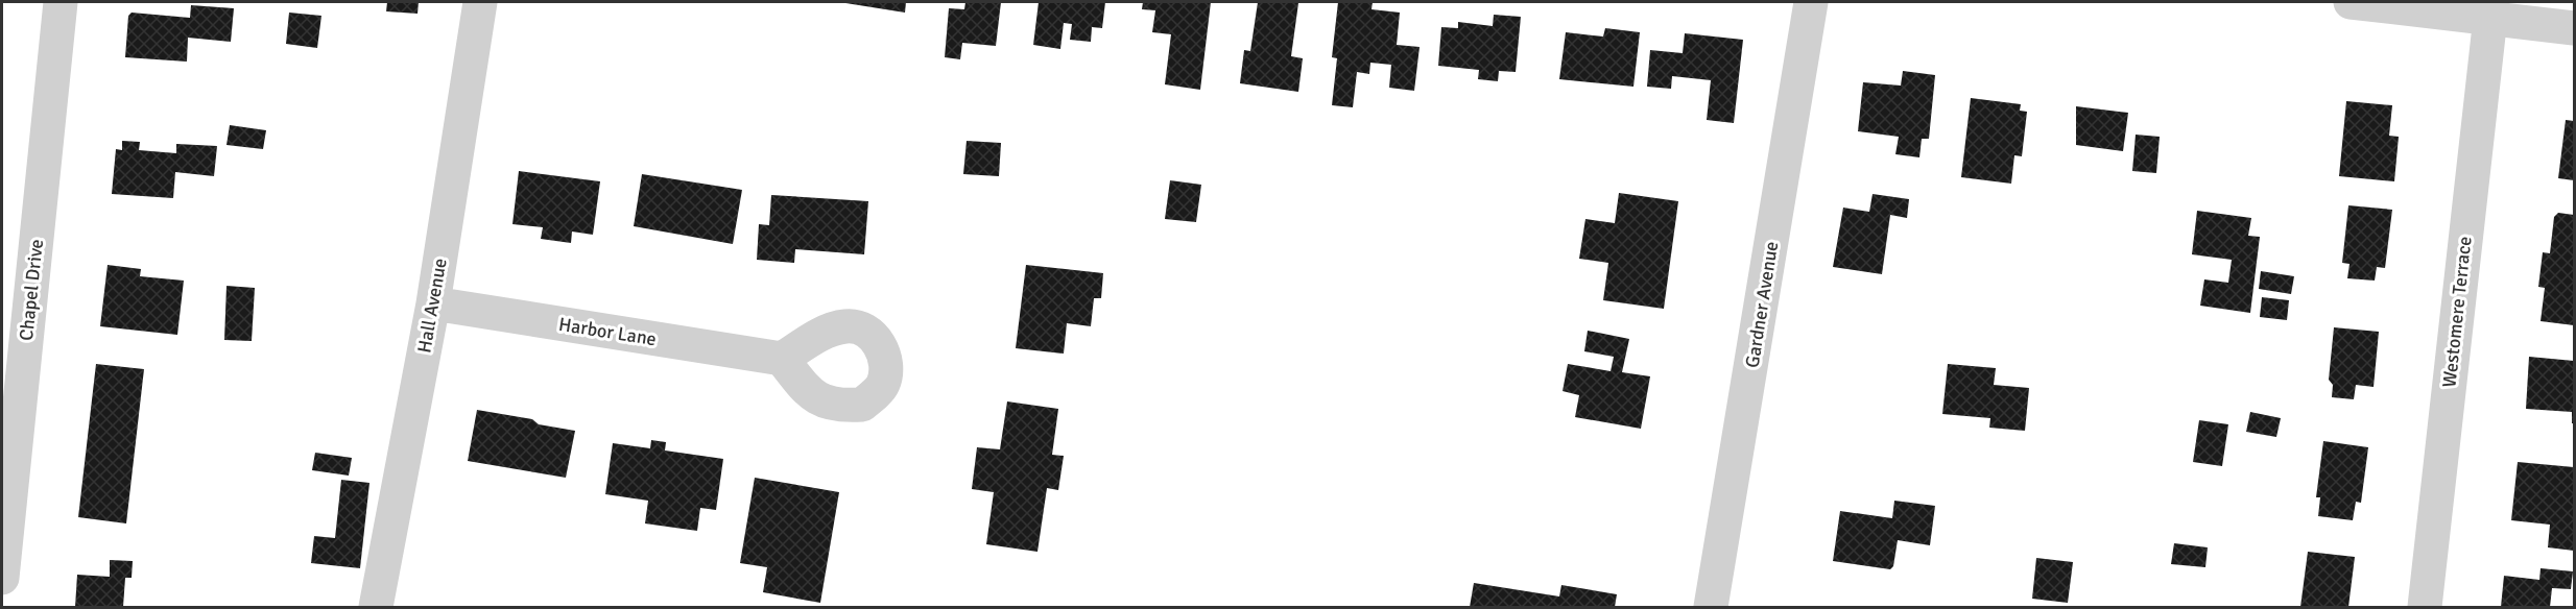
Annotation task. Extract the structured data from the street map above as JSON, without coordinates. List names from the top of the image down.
{
  "streets": {
    "street": [
      "Chapel Drive",
      "Gardner Avenue",
      "Hall Avenue",
      "Westomere Terrace",
      "Harbor Lane"
    ]
  },
  "crossings": [
    ["Hall Avenue", "Harbor Lane"]
  ]
}
